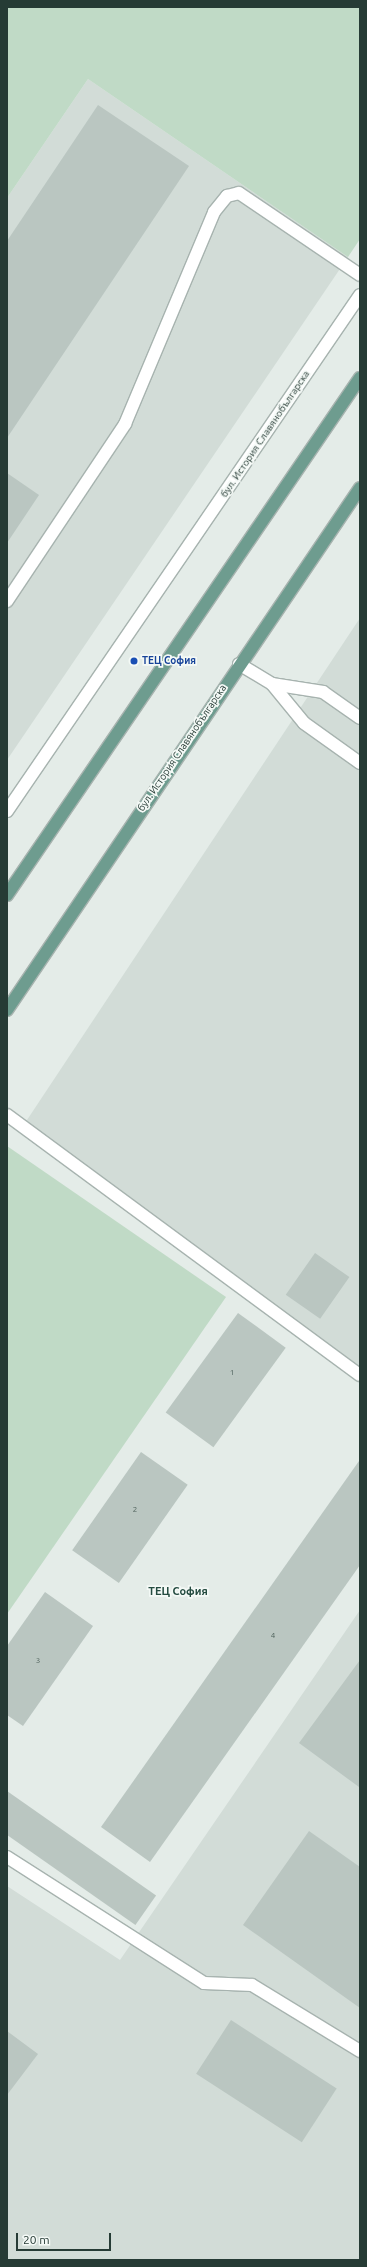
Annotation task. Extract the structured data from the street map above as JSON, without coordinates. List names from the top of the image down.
{
  "streets": {
    "main road": ["бул. История Славянобългарска"]
  },
  "districts": ["ТЕЦ София"],
  "places": ["ТЕЦ София"],
  "house_numbers": [
    "1",
    "2",
    "4",
    "3"
  ],
  "scale_bar": "20 m"
}
